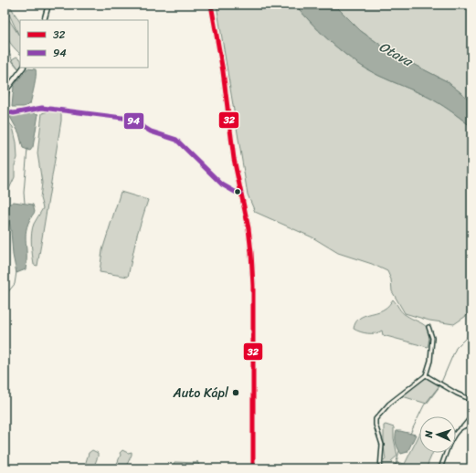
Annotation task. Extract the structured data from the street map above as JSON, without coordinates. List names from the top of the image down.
{
  "water": ["Otava"],
  "places": ["Auto Kápl"],
  "lines": ["transit line 32", "transit line 94"],
  "legend": ["32", "94"],
  "north": "left"
}
